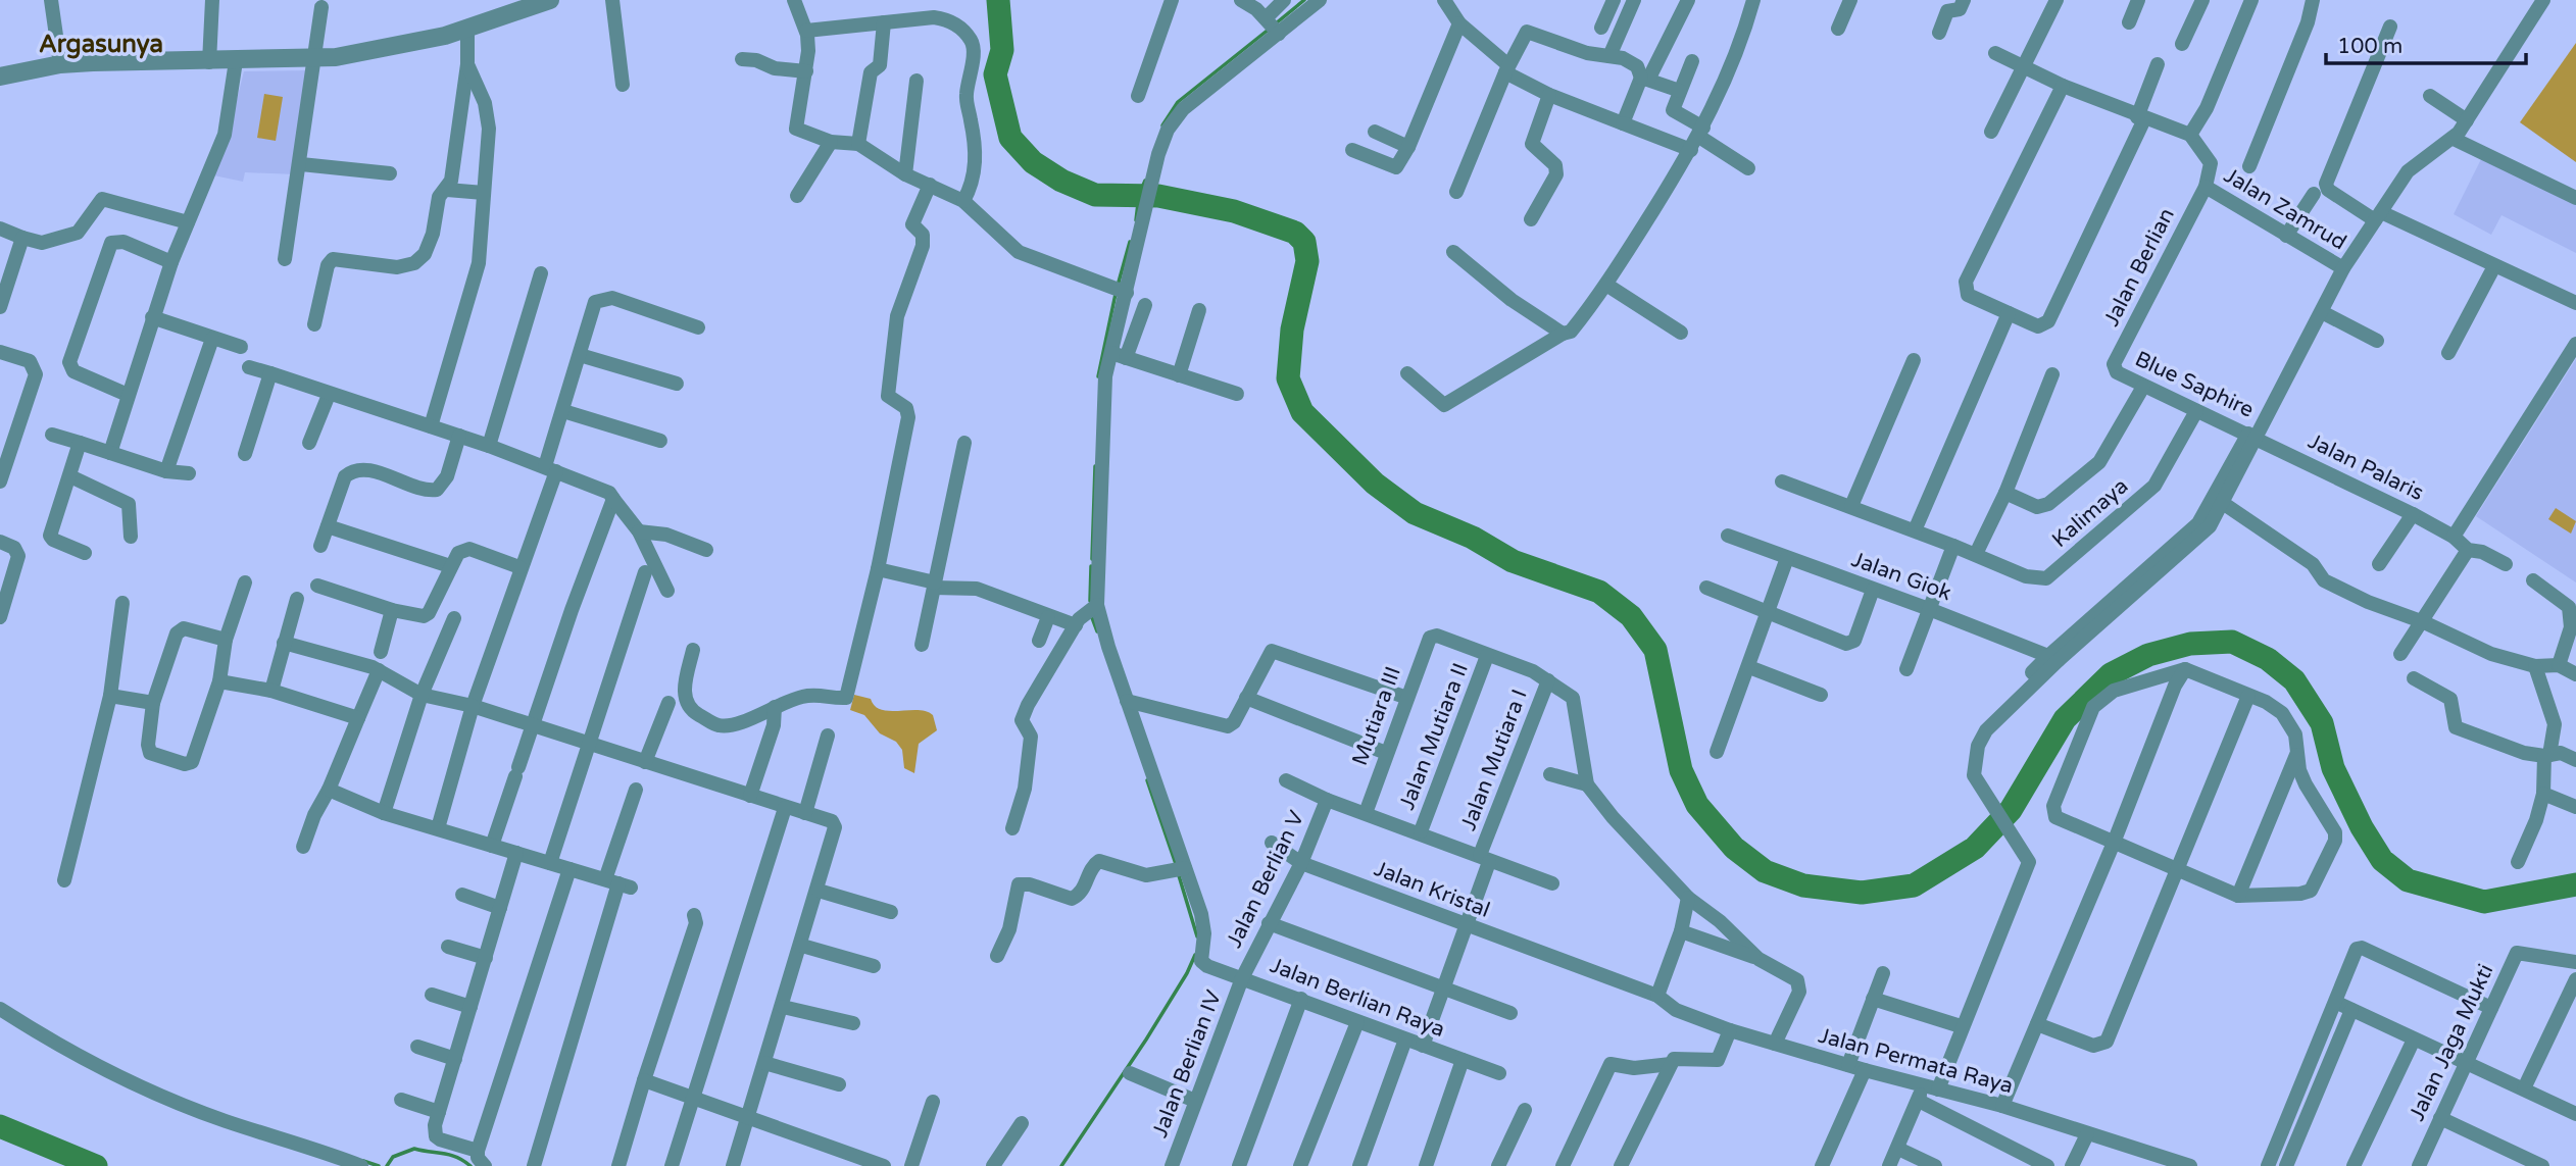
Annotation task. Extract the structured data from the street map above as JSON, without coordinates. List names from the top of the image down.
{
  "streets": {
    "street": [
      "Jalan Zamrud",
      "Jalan Berlian",
      "Blue Saphire",
      "Jalan Palaris",
      "Kalimaya",
      "Jalan Giok",
      "Mutiara III",
      "Jalan Mutiara II",
      "Jalan Mutiara I",
      "Jalan Berlian V",
      "Jalan Kristal",
      "Jalan Berlian Raya",
      "Jalan Jaga Mukti",
      "Jalan Permata Raya",
      "Jalan Berlian IV"
    ]
  },
  "crossings": [
    ["Jalan Zamrud", "Jalan Berlian"],
    ["Jalan Berlian", "Blue Saphire"],
    ["Blue Saphire", "Jalan Palaris"],
    ["Blue Saphire", "Kalimaya"],
    ["Mutiara III", "Jalan Mutiara II"],
    ["Jalan Mutiara I", "Jalan Kristal"],
    ["Jalan Mutiara I", "Jalan Berlian Raya"],
    ["Jalan Berlian V", "Jalan Kristal"],
    ["Jalan Berlian V", "Jalan Berlian Raya"],
    ["Jalan Berlian V", "Jalan Berlian IV"],
    ["Jalan Kristal", "Jalan Permata Raya"],
    ["Jalan Berlian Raya", "Jalan Berlian IV"]
  ],
  "districts": ["Argasunya"],
  "scale_bar": "100 m"
}
